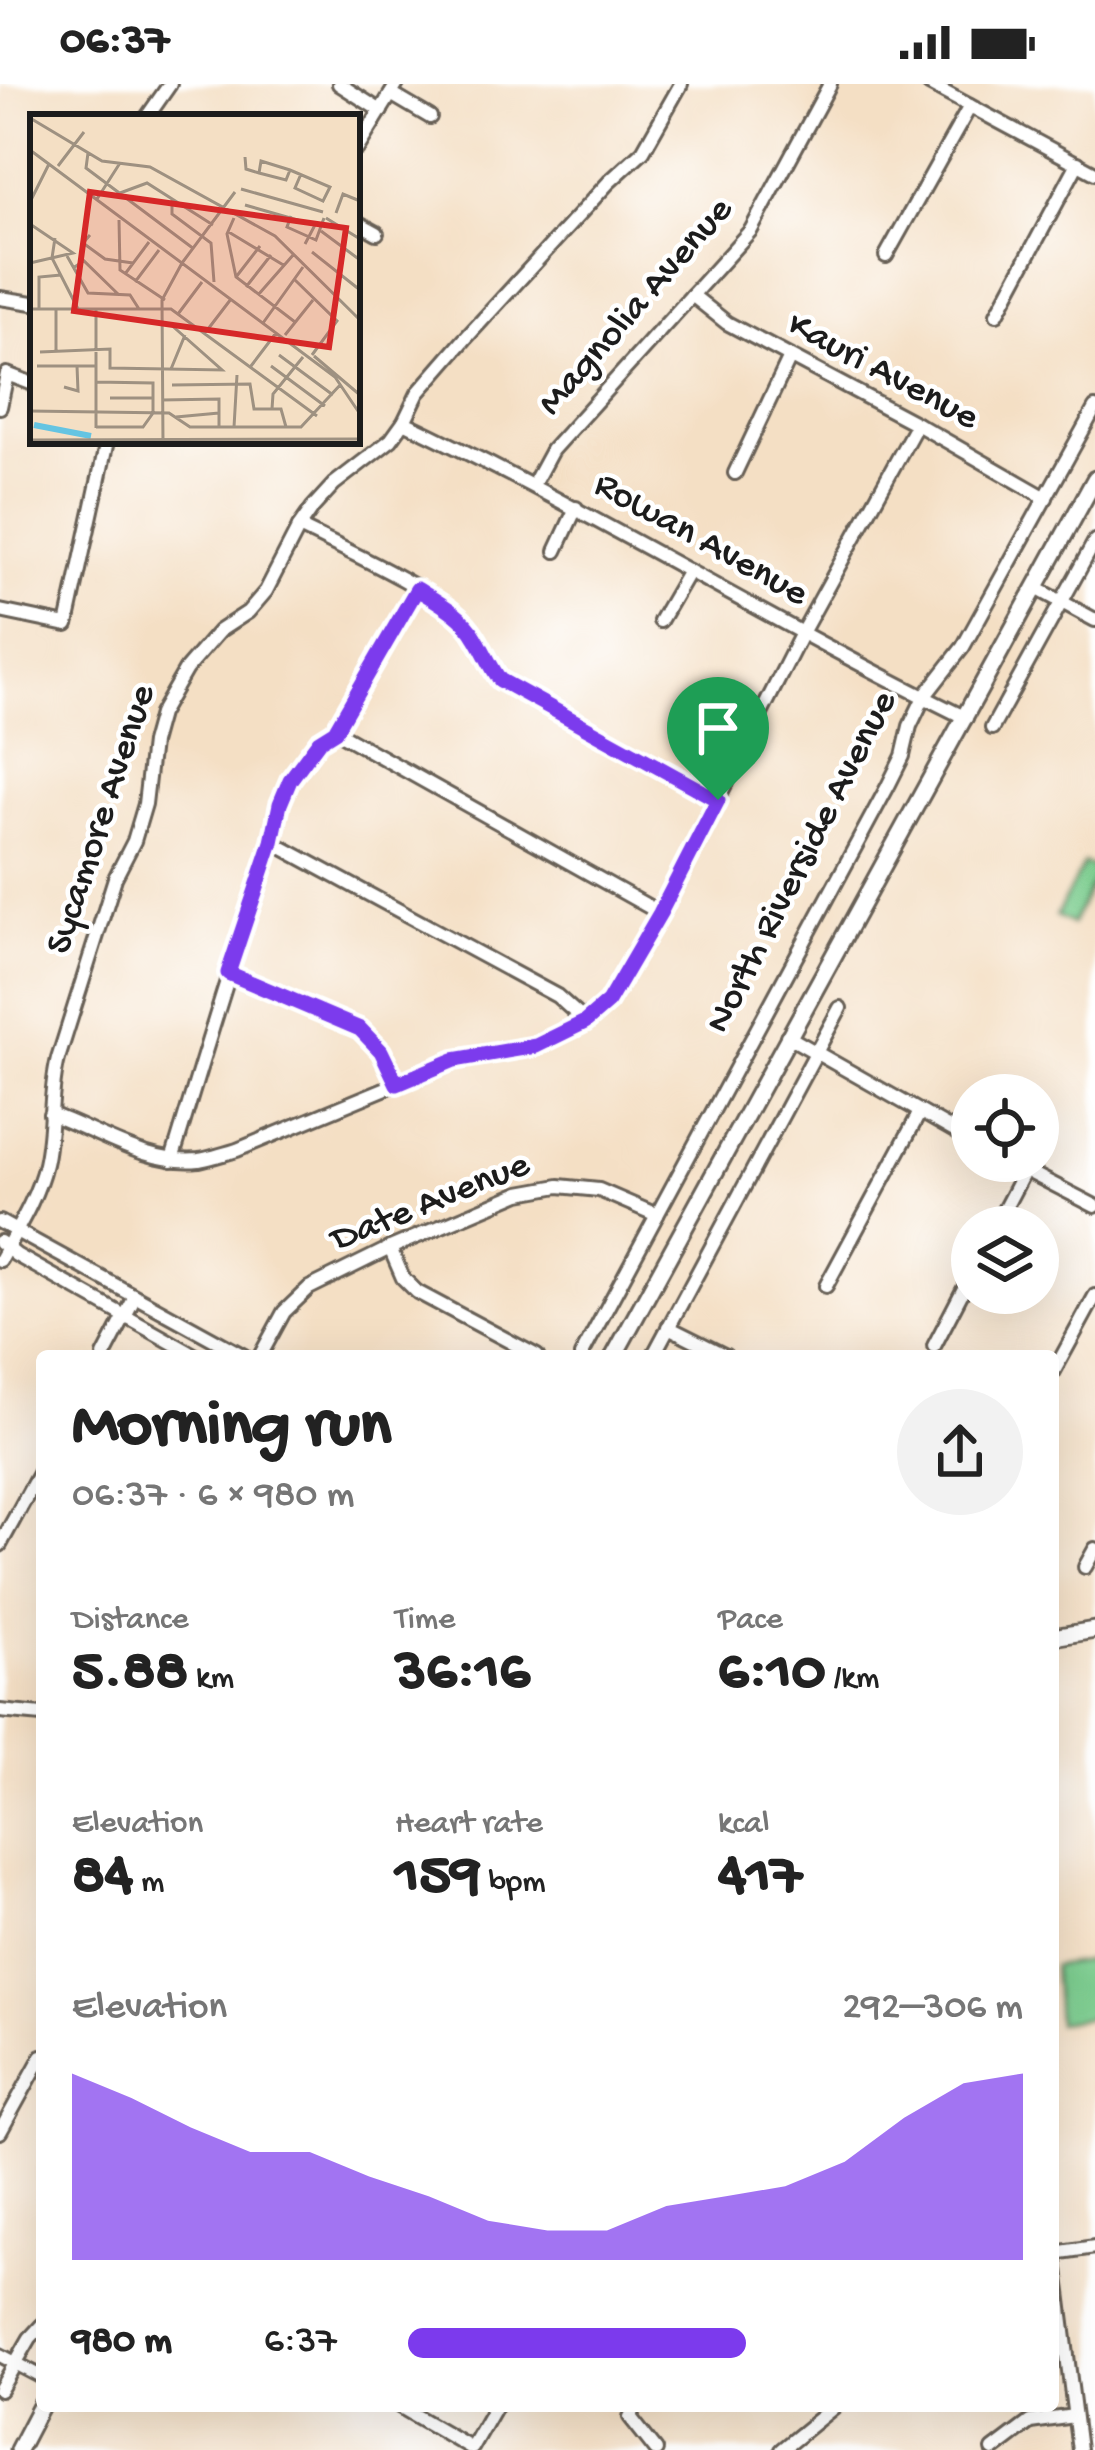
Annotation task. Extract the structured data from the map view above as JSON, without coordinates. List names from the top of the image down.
{
  "streets": {
    "main road": ["North Riverside Avenue"],
    "street": [
      "Magnolia Avenue",
      "Kauri Avenue",
      "Rowan Avenue",
      "Sycamore Avenue",
      "Date Avenue"
    ]
  },
  "crossings": [
    ["Magnolia Avenue", "Kauri Avenue"],
    ["Magnolia Avenue", "Rowan Avenue"],
    ["Kauri Avenue", "North Riverside Avenue"],
    ["Rowan Avenue", "Sycamore Avenue"],
    ["Rowan Avenue", "North Riverside Avenue"],
    ["North Riverside Avenue", "Date Avenue"]
  ],
  "page": {
    "status": "06:37",
    "heading": ["Morning run", "06:37 · 6 × 980 m"],
    "stats": [
      ["Distance", "5.88 km"],
      ["Time", "36:16"],
      ["Pace", "6:10 /km"],
      ["Elevation", "84 m"],
      ["Heart rate", "159 bpm"],
      ["kcal", "417"]
    ],
    "chart": ["Elevation", "292–306 m"],
    "list": [
      {
        "name": "980 m",
        "note": "6:37"
      }
    ]
  }
}
